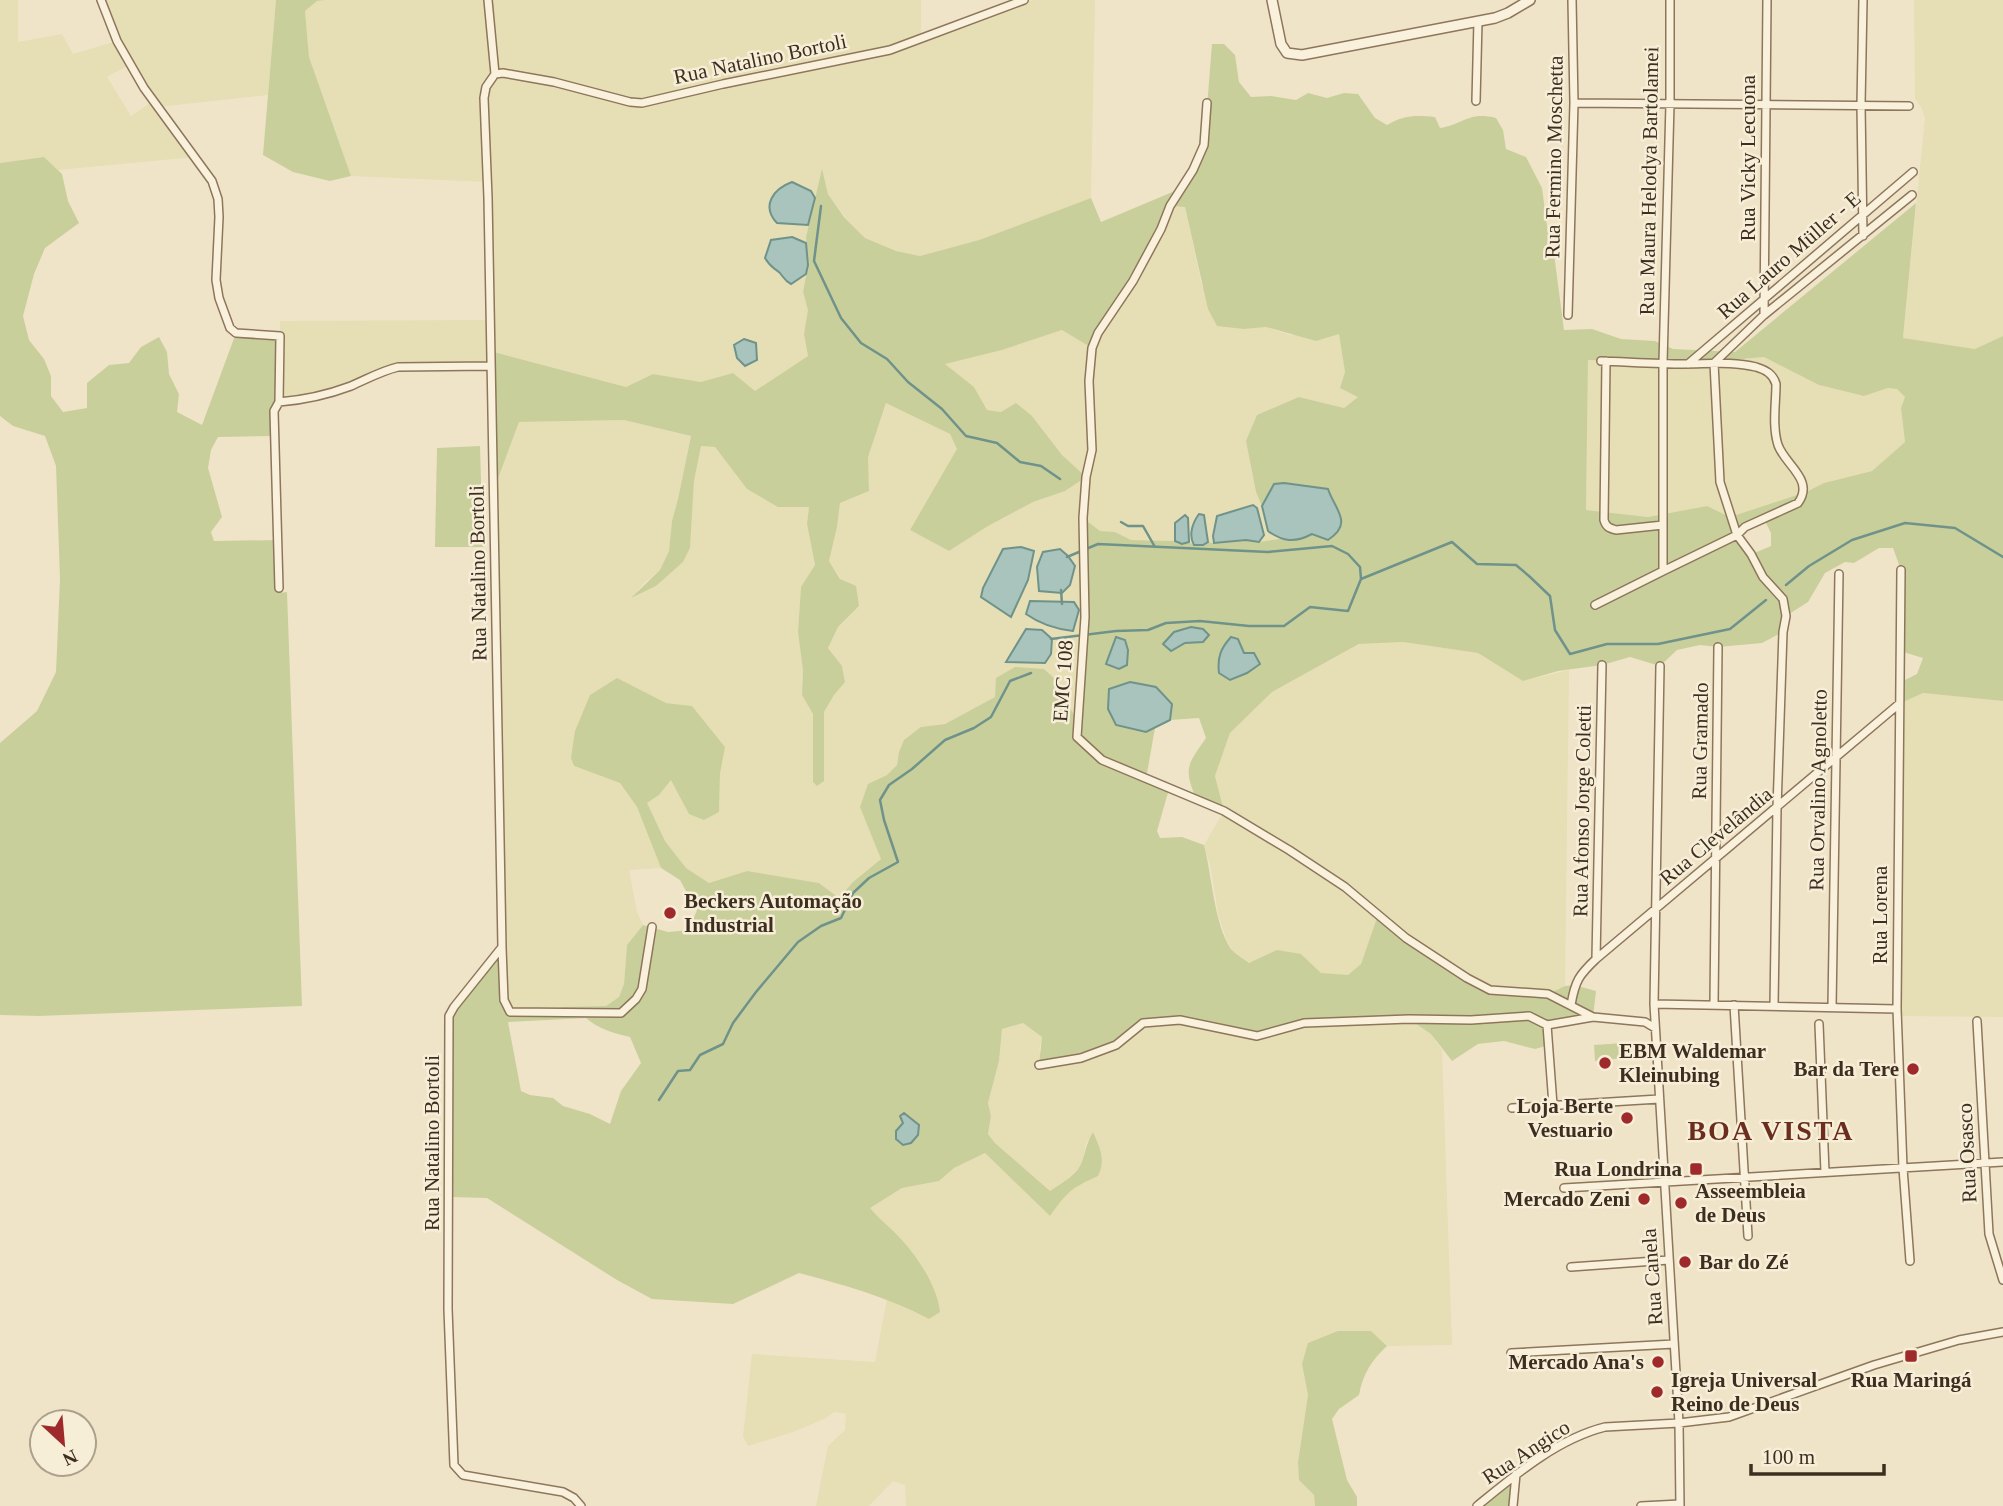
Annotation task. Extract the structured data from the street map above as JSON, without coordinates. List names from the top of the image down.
{
  "streets": {
    "street": [
      "Rua Natalino Bortoli",
      "Rua Fermino Moschetta",
      "Rua Vicky Lecuona",
      "Rua Maura Helodya Bartolamei",
      "Rua Lauro Müller - E",
      "EMC 108",
      "Rua Gramado",
      "Rua Orvalino Agnoletto",
      "Rua Afonso Jorge Coletti",
      "Rua Clevelândia",
      "Rua Lorena",
      "Rua Osasco",
      "Rua Canela",
      "Rua Angico"
    ]
  },
  "crossings": [
    ["Rua Vicky Lecuona", "Rua Lauro Müller - E"],
    ["EMC 108", "Rua Clevelândia"],
    ["Rua Gramado", "Rua Clevelândia"],
    ["Rua Orvalino Agnoletto", "Rua Clevelândia"],
    ["Rua Afonso Jorge Coletti", "Rua Clevelândia"],
    ["Rua Clevelândia", "Rua Lorena"],
    ["Rua Clevelândia", "Rua Canela"],
    ["Rua Canela", "Rua Angico"]
  ],
  "districts": ["BOA VISTA"],
  "places": {
    "other": [
      "Beckers Automação Industrial",
      "EBM Waldemar Kleinubing",
      "Bar da Tere",
      "Loja Berte Vestuario",
      "Mercado Zeni",
      "Asseembleia de Deus",
      "Bar do Zé",
      "Mercado Ana's",
      "Igreja Universal Reino de Deus"
    ],
    "transit": ["Rua Londrina", "Rua Maringá"]
  },
  "scale_bar": "100 m",
  "north": "bottom right"
}
